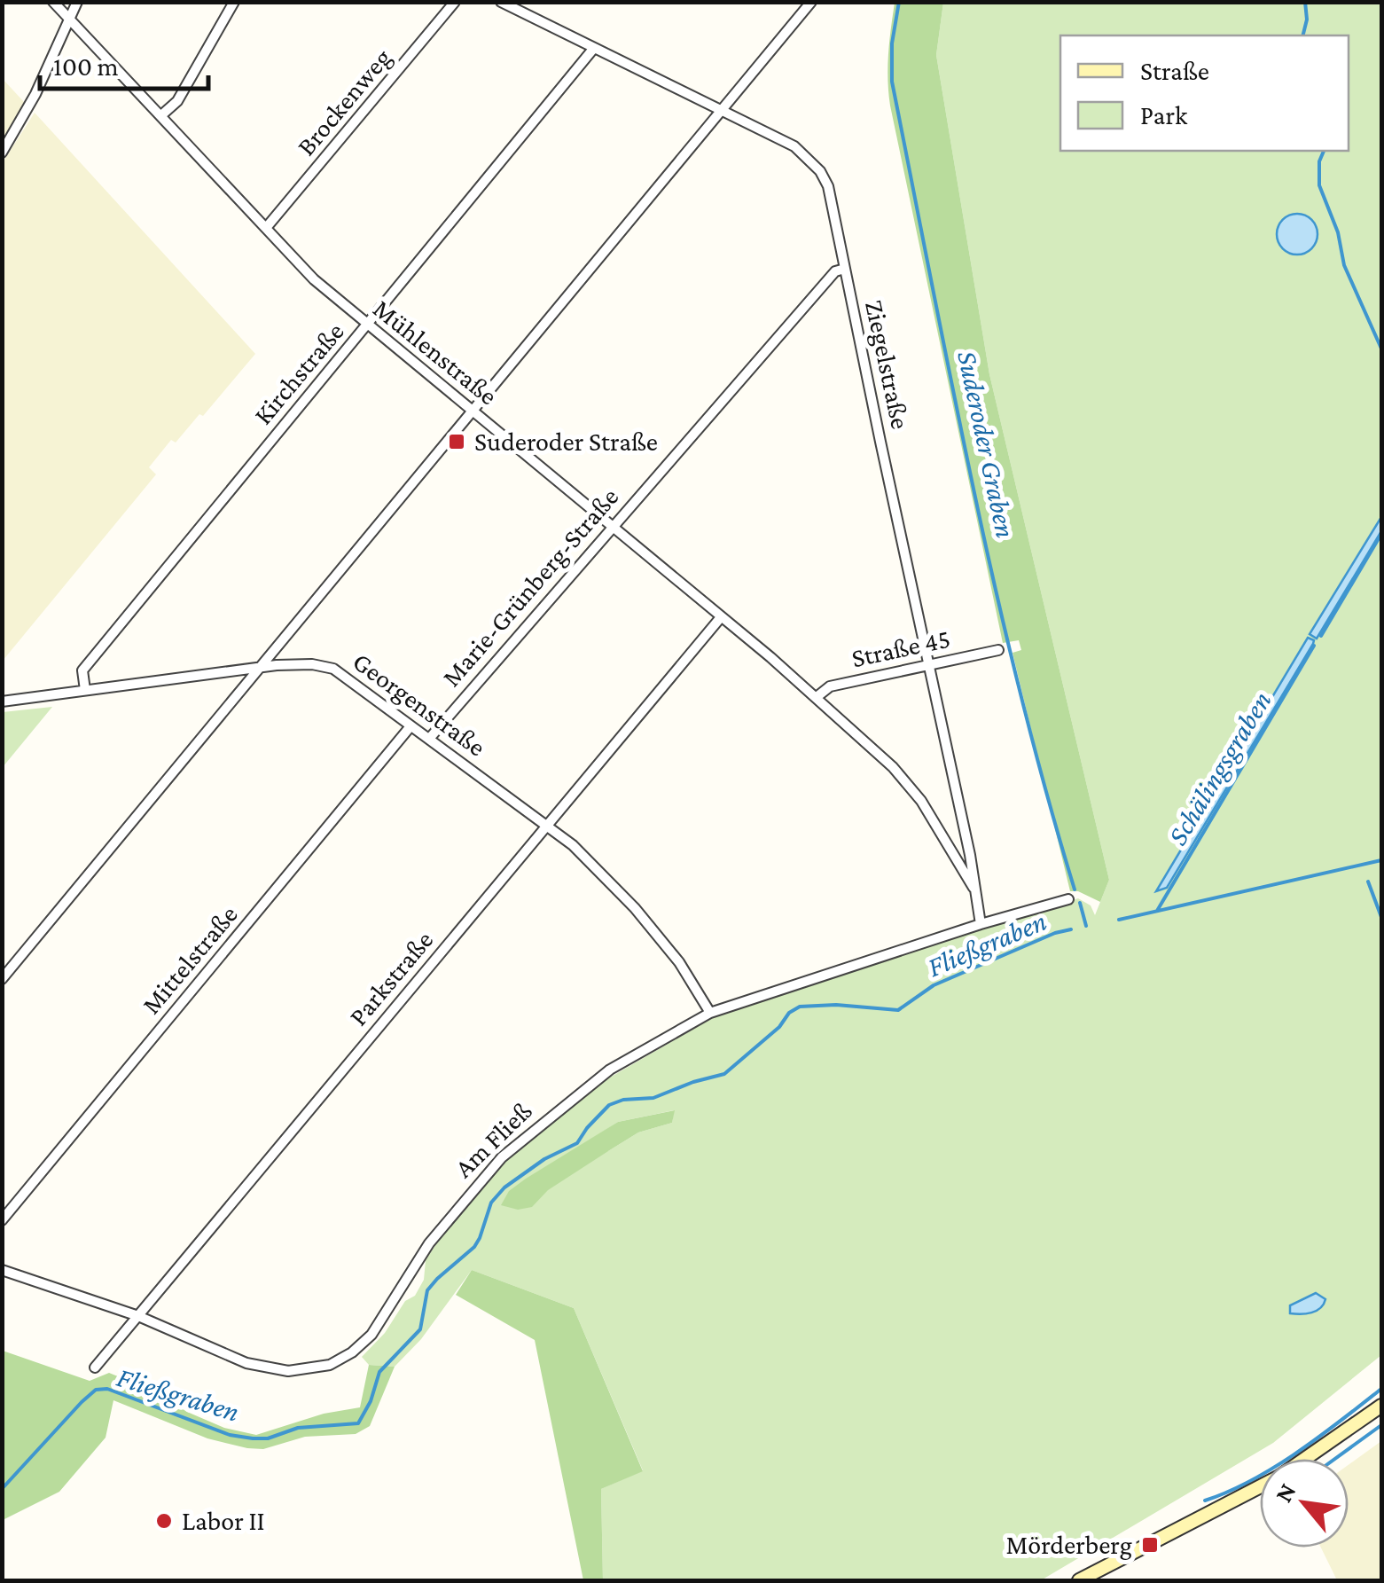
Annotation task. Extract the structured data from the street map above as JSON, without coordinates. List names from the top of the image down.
{
  "streets": {
    "street": [
      "Brockenweg",
      "Mühlenstraße",
      "Ziegelstraße",
      "Kirchstraße",
      "Marie-Grünberg-Straße",
      "Straße 45",
      "Georgenstraße",
      "Mittelstraße",
      "Parkstraße",
      "Am Fließ"
    ]
  },
  "crossings": [
    ["Brockenweg", "Mühlenstraße"],
    ["Mühlenstraße", "Ziegelstraße"],
    ["Mühlenstraße", "Kirchstraße"],
    ["Mühlenstraße", "Marie-Grünberg-Straße"],
    ["Mühlenstraße", "Straße 45"],
    ["Mühlenstraße", "Parkstraße"],
    ["Ziegelstraße", "Kirchstraße"],
    ["Ziegelstraße", "Marie-Grünberg-Straße"],
    ["Ziegelstraße", "Straße 45"],
    ["Ziegelstraße", "Am Fließ"],
    ["Kirchstraße", "Georgenstraße"],
    ["Marie-Grünberg-Straße", "Georgenstraße"],
    ["Georgenstraße", "Mittelstraße"],
    ["Georgenstraße", "Parkstraße"],
    ["Georgenstraße", "Am Fließ"],
    ["Parkstraße", "Am Fließ"]
  ],
  "water": ["Suderoder Graben", "Schälingsgraben", "Fließgraben"],
  "places": {
    "transit": ["Suderoder Straße", "Mörderberg"],
    "other": ["Labor II"]
  },
  "legend": ["Straße", "Park"],
  "scale_bar": "100 m",
  "north": "top left"
}
